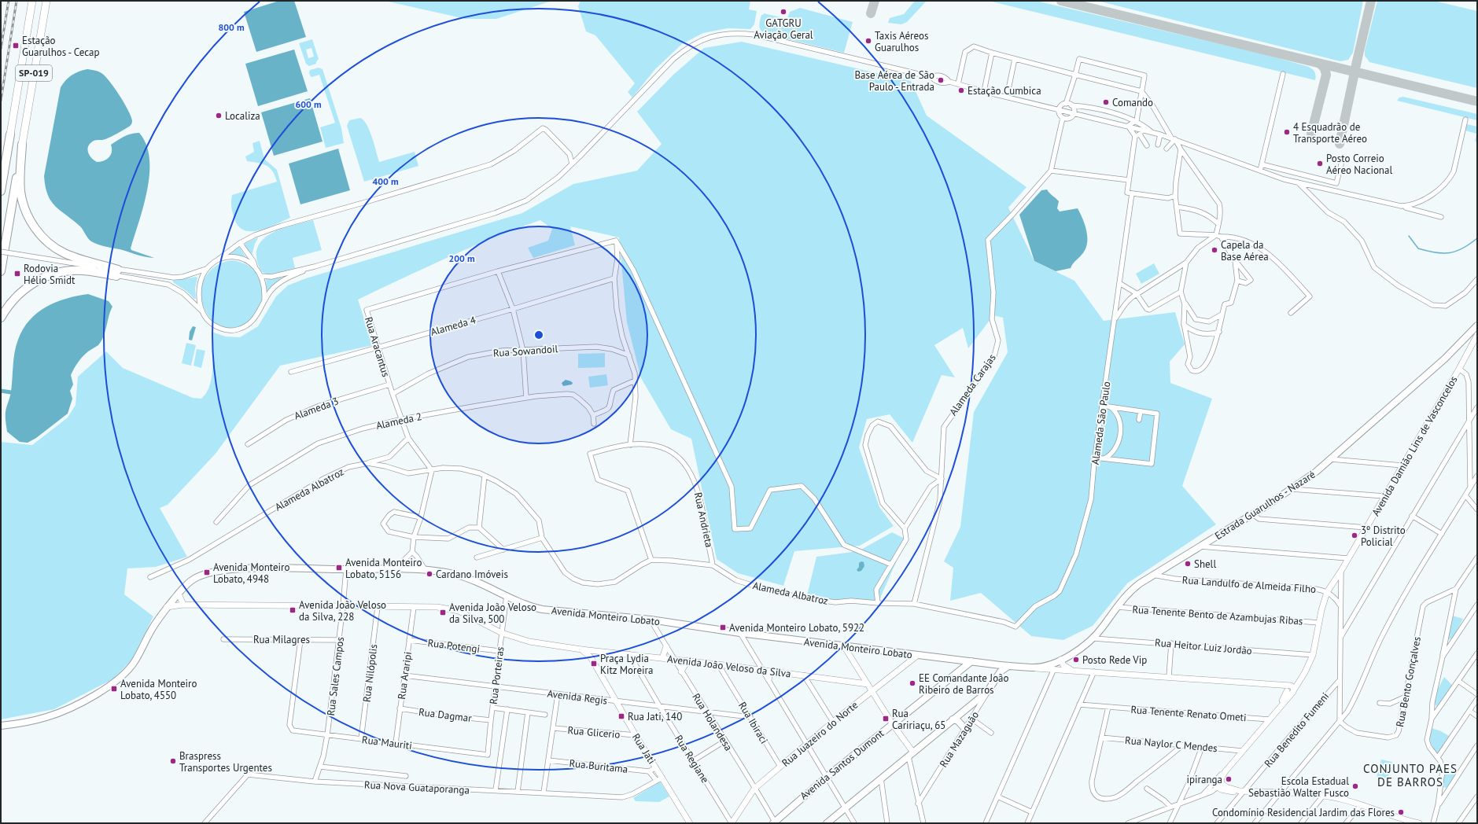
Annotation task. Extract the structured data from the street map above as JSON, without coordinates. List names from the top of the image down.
{
  "streets": {
    "highway": ["SP-019"],
    "main road": [
      "Estrada Guarulhos - Nazaré",
      "Avenida Monteiro Lobato",
      "Rua Mazaguão",
      "Avenida Santos Dumont"
    ],
    "street": [
      "Alameda 4",
      "Rua Aracantus",
      "Rua Sowandoil",
      "Alameda Carajas",
      "Alameda 3",
      "Alameda 2",
      "Alameda São Paulo",
      "Avenida Damião Lins de Vasconcelos",
      "Alameda Albatroz",
      "Rua Andrieta",
      "Rua Landulfo de Almeida Filho",
      "Rua Tenente Bento de Azambujas Ribas",
      "Rua Milagres",
      "Rua Potengi",
      "Rua Heitor Luiz Jordão",
      "Avenida João Veloso da Silva",
      "Rua Nilópolis",
      "Rua Araripi",
      "Rua Porteiras",
      "Rua Sales Campos",
      "Rua Bento Gonçalves",
      "Avenida Regis",
      "Rua Tenente Renato Ometi",
      "Rua Dagmar",
      "Rua Holandesa",
      "Rua Ibiraci",
      "Rua Benedito Fumeni",
      "Rua Glicerio",
      "Rua Juazeiro do Norte",
      "Rua Mauriti",
      "Rua Naylor C Mendes",
      "Rua Jati",
      "Rua Regiane",
      "Rua Buritama",
      "Rua Nova Guataporanga"
    ]
  },
  "crossings": [
    ["Alameda 4", "Rua Aracantus"],
    ["Rua Aracantus", "Rua Sowandoil"],
    ["Rua Aracantus", "Alameda 3"],
    ["Rua Aracantus", "Alameda 2"],
    ["Rua Aracantus", "Alameda Albatroz"],
    ["Alameda Carajas", "Alameda Albatroz"],
    ["Alameda São Paulo", "Alameda Albatroz"],
    ["Avenida Damião Lins de Vasconcelos", "Rua Landulfo de Almeida Filho"],
    ["Avenida Damião Lins de Vasconcelos", "Rua Tenente Bento de Azambujas Ribas"],
    ["Avenida Damião Lins de Vasconcelos", "Rua Heitor Luiz Jordão"],
    ["Avenida Damião Lins de Vasconcelos", "Rua Tenente Renato Ometi"],
    ["Avenida Damião Lins de Vasconcelos", "Rua Naylor C Mendes"],
    ["Alameda Albatroz", "Rua Andrieta"],
    ["Estrada Guarulhos - Nazaré", "Rua Landulfo de Almeida Filho"],
    ["Estrada Guarulhos - Nazaré", "Rua Tenente Bento de Azambujas Ribas"],
    ["Estrada Guarulhos - Nazaré", "Avenida Monteiro Lobato"],
    ["Estrada Guarulhos - Nazaré", "Rua Heitor Luiz Jordão"],
    ["Avenida Monteiro Lobato", "Rua Porteiras"],
    ["Avenida Monteiro Lobato", "Rua Sales Campos"],
    ["Avenida Monteiro Lobato", "Rua Holandesa"],
    ["Avenida Monteiro Lobato", "Rua Juazeiro do Norte"],
    ["Avenida Monteiro Lobato", "Rua Mazaguão"],
    ["Avenida Monteiro Lobato", "Avenida Santos Dumont"],
    ["Rua Milagres", "Rua Sales Campos"],
    ["Rua Milagres", "Rua Mauriti"],
    ["Rua Potengi", "Rua Araripi"],
    ["Rua Potengi", "Rua Porteiras"],
    ["Avenida João Veloso da Silva", "Rua Nilópolis"],
    ["Avenida João Veloso da Silva", "Rua Araripi"],
    ["Avenida João Veloso da Silva", "Rua Porteiras"],
    ["Avenida João Veloso da Silva", "Rua Sales Campos"],
    ["Avenida João Veloso da Silva", "Rua Holandesa"],
    ["Avenida João Veloso da Silva", "Rua Ibiraci"],
    ["Avenida João Veloso da Silva", "Rua Jati"],
    ["Avenida João Veloso da Silva", "Rua Regiane"],
    ["Rua Nilópolis", "Rua Mauriti"],
    ["Rua Araripi", "Avenida Regis"],
    ["Rua Araripi", "Rua Dagmar"],
    ["Rua Araripi", "Rua Mauriti"],
    ["Rua Porteiras", "Avenida Regis"],
    ["Rua Porteiras", "Rua Dagmar"],
    ["Rua Porteiras", "Rua Mauriti"],
    ["Rua Sales Campos", "Rua Mauriti"],
    ["Rua Sales Campos", "Rua Nova Guataporanga"],
    ["Avenida Regis", "Rua Holandesa"],
    ["Avenida Regis", "Rua Ibiraci"],
    ["Avenida Regis", "Rua Jati"],
    ["Avenida Regis", "Rua Regiane"],
    ["Rua Holandesa", "Rua Juazeiro do Norte"],
    ["Rua Holandesa", "Avenida Santos Dumont"],
    ["Rua Ibiraci", "Rua Juazeiro do Norte"],
    ["Rua Glicerio", "Rua Jati"],
    ["Rua Juazeiro do Norte", "Rua Regiane"],
    ["Rua Jati", "Rua Nova Guataporanga"]
  ],
  "districts": ["CONJUNTO PAES DE BARROS"],
  "places": {
    "other": [
      "GATGRU Aviação Geral",
      "Taxis Aéreos Guarulhos",
      "Base Aérea de São Paulo - Entrada",
      "Estação Cumbica",
      "Comando",
      "Localiza",
      "4 Esquadrão de Transporte Aéreo",
      "Posto Correio Aéreo Nacional",
      "Capela da Base Aérea",
      "3º Distrito Policial",
      "Shell",
      "Cardano Imóveis",
      "Posto Rede Vip",
      "EE Comandante João Ribeiro de Barros",
      "Braspress Transportes Urgentes",
      "ipiranga",
      "Escola Estadual Sebastião Walter Fusco",
      "Condomínio Residencial Jardim das Flores"
    ],
    "transit": [
      "Estação Guarulhos - Cecap",
      "Rodovia Hélio Smidt",
      "Avenida Monteiro Lobato, 5156",
      "Avenida Monteiro Lobato, 4948",
      "Avenida João Veloso da Silva, 228",
      "Avenida João Veloso da Silva, 500",
      "Avenida Monteiro Lobato, 5922",
      "Praça Lydia Kitz Moreira",
      "Avenida Monteiro Lobato, 4550",
      "Rua Jati, 140",
      "Rua Caririaçu, 65"
    ]
  },
  "rings": [
    "800 m",
    "600 m",
    "400 m",
    "200 m"
  ]
}
